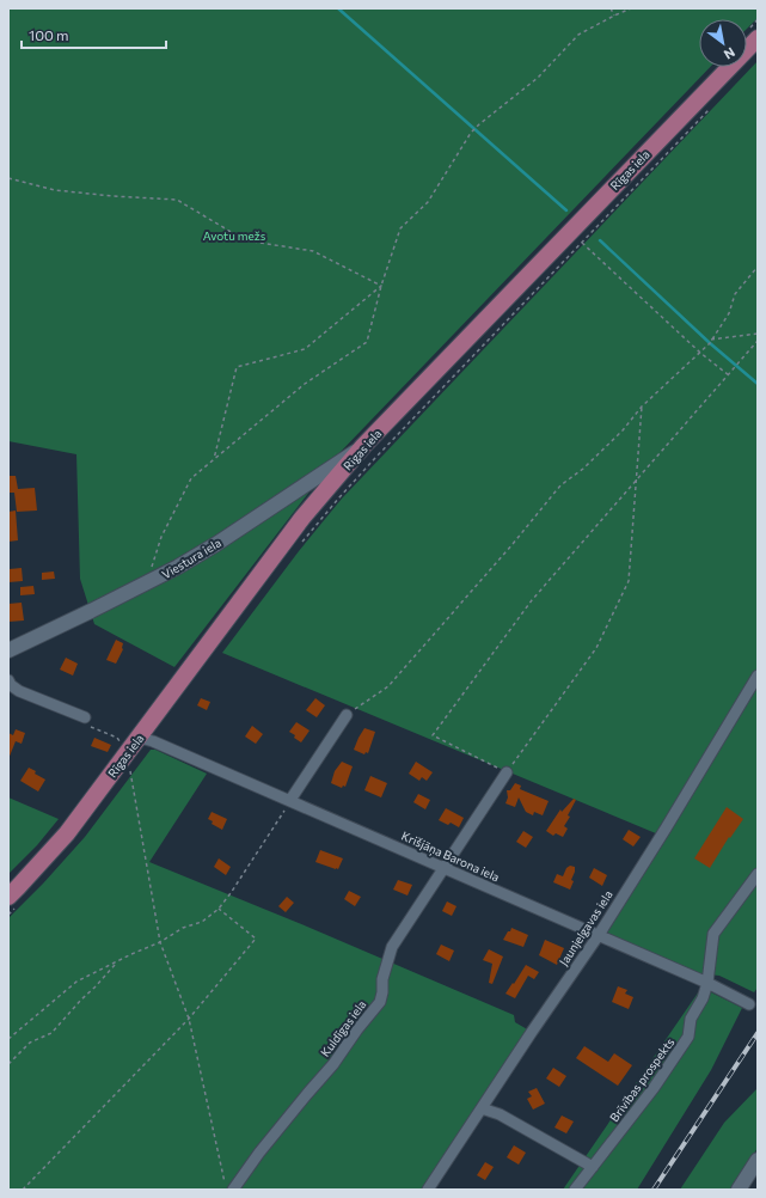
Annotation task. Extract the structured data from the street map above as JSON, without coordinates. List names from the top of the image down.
{
  "streets": {
    "main road": ["Rīgas iela"],
    "street": [
      "Viestura iela",
      "Krišjāņa Barona iela",
      "Jaunjelgavas iela",
      "Kuldīgas iela",
      "Brīvības prospekts"
    ]
  },
  "crossings": [
    ["Rīgas iela", "Viestura iela"],
    ["Rīgas iela", "Krišjāņa Barona iela"],
    ["Krišjāņa Barona iela", "Jaunjelgavas iela"],
    ["Krišjāņa Barona iela", "Kuldīgas iela"],
    ["Krišjāņa Barona iela", "Brīvības prospekts"]
  ],
  "parks": ["Avotu mežs"],
  "scale_bar": "100 m",
  "north": "bottom right"
}
